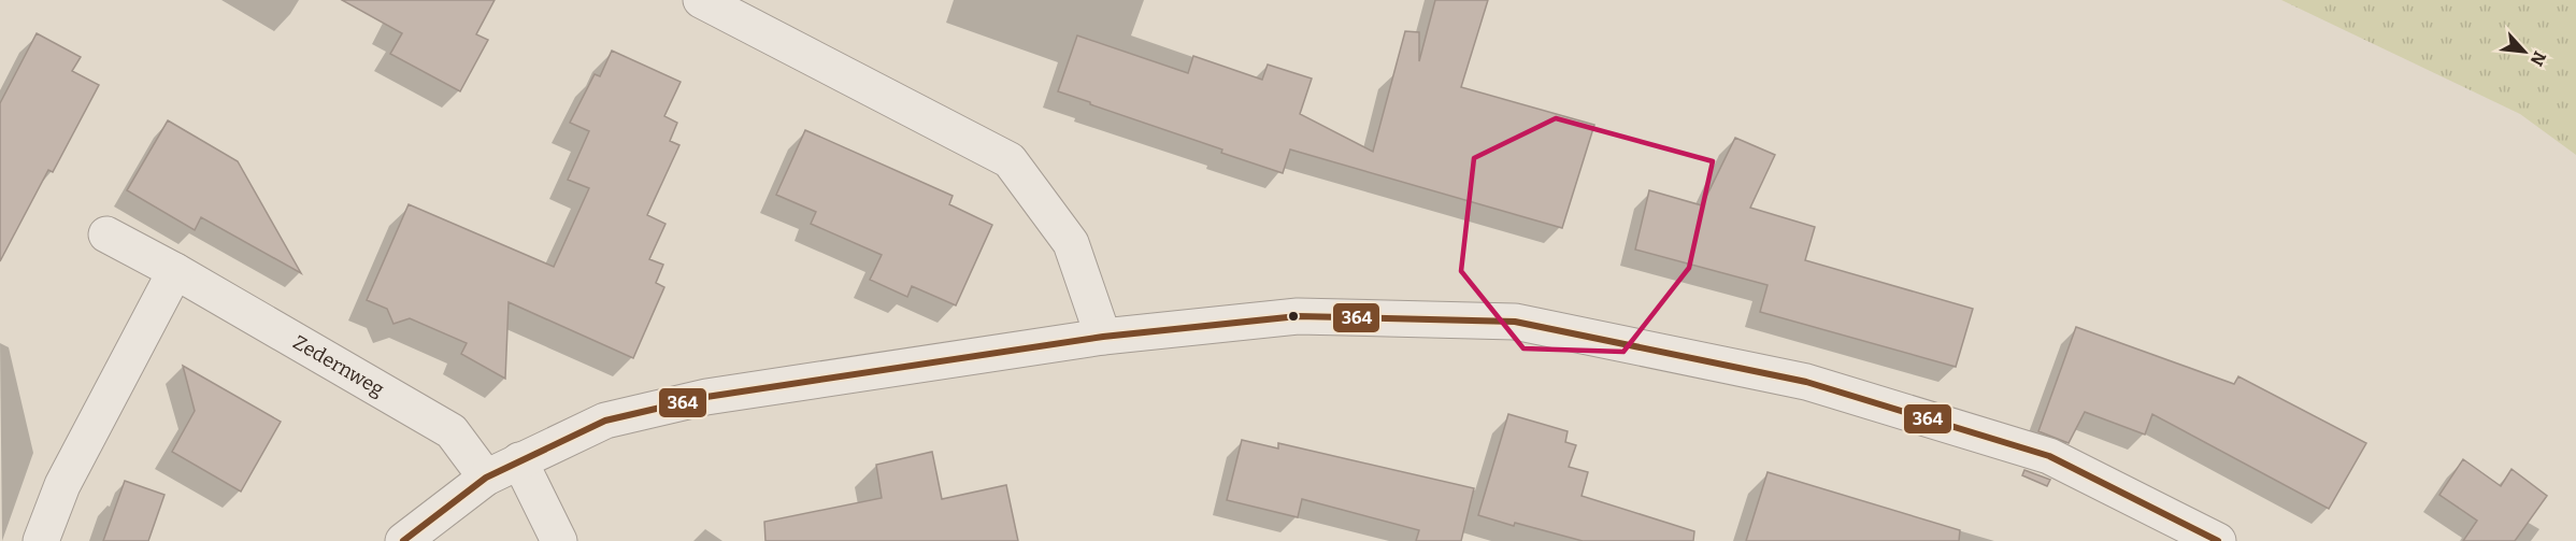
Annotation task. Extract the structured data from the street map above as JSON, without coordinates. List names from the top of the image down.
{
  "streets": {
    "street": ["Zedernweg"]
  },
  "lines": ["transit line 364"],
  "north": "bottom right"
}
